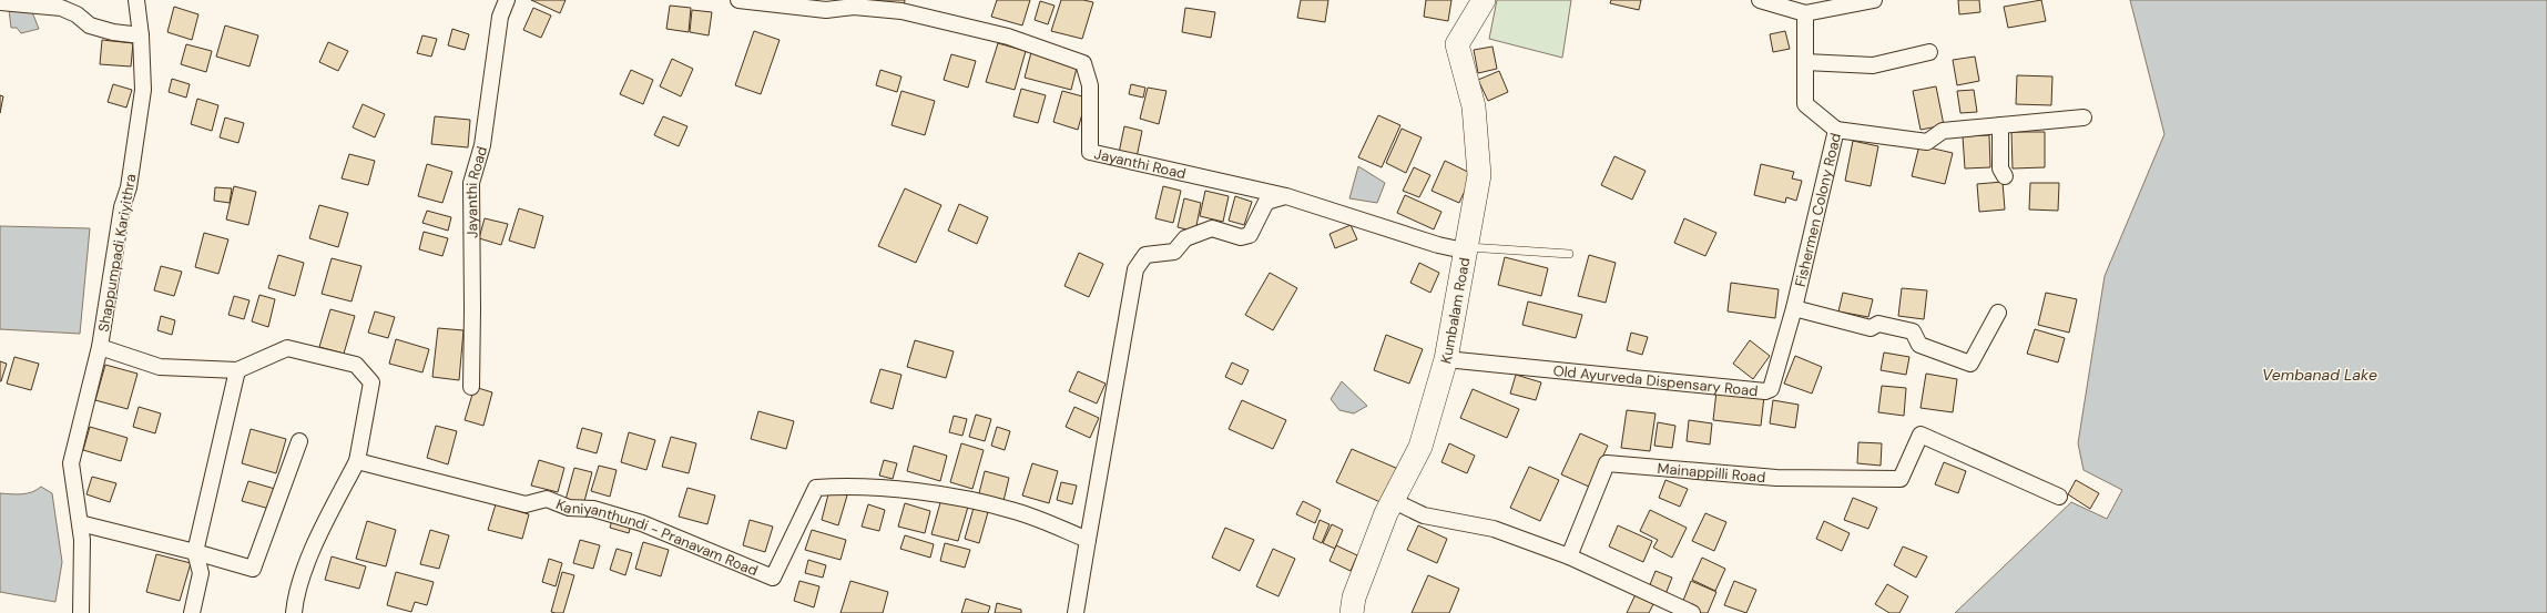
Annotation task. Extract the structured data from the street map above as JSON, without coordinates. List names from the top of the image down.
{
  "streets": {
    "main road": ["Kumbalam Road"],
    "street": [
      "Jayanthi Road",
      "Fishermen Colony Road",
      "Shappumpadi Kariyithra",
      "Old Ayurveda Dispensary Road",
      "Mainappilli Road",
      "Kaniyanthundi - Pranavam Road"
    ]
  },
  "crossings": [
    ["Jayanthi Road", "Kumbalam Road"],
    ["Fishermen Colony Road", "Old Ayurveda Dispensary Road"],
    ["Kumbalam Road", "Old Ayurveda Dispensary Road"]
  ],
  "water": ["Vembanad Lake"]
}
